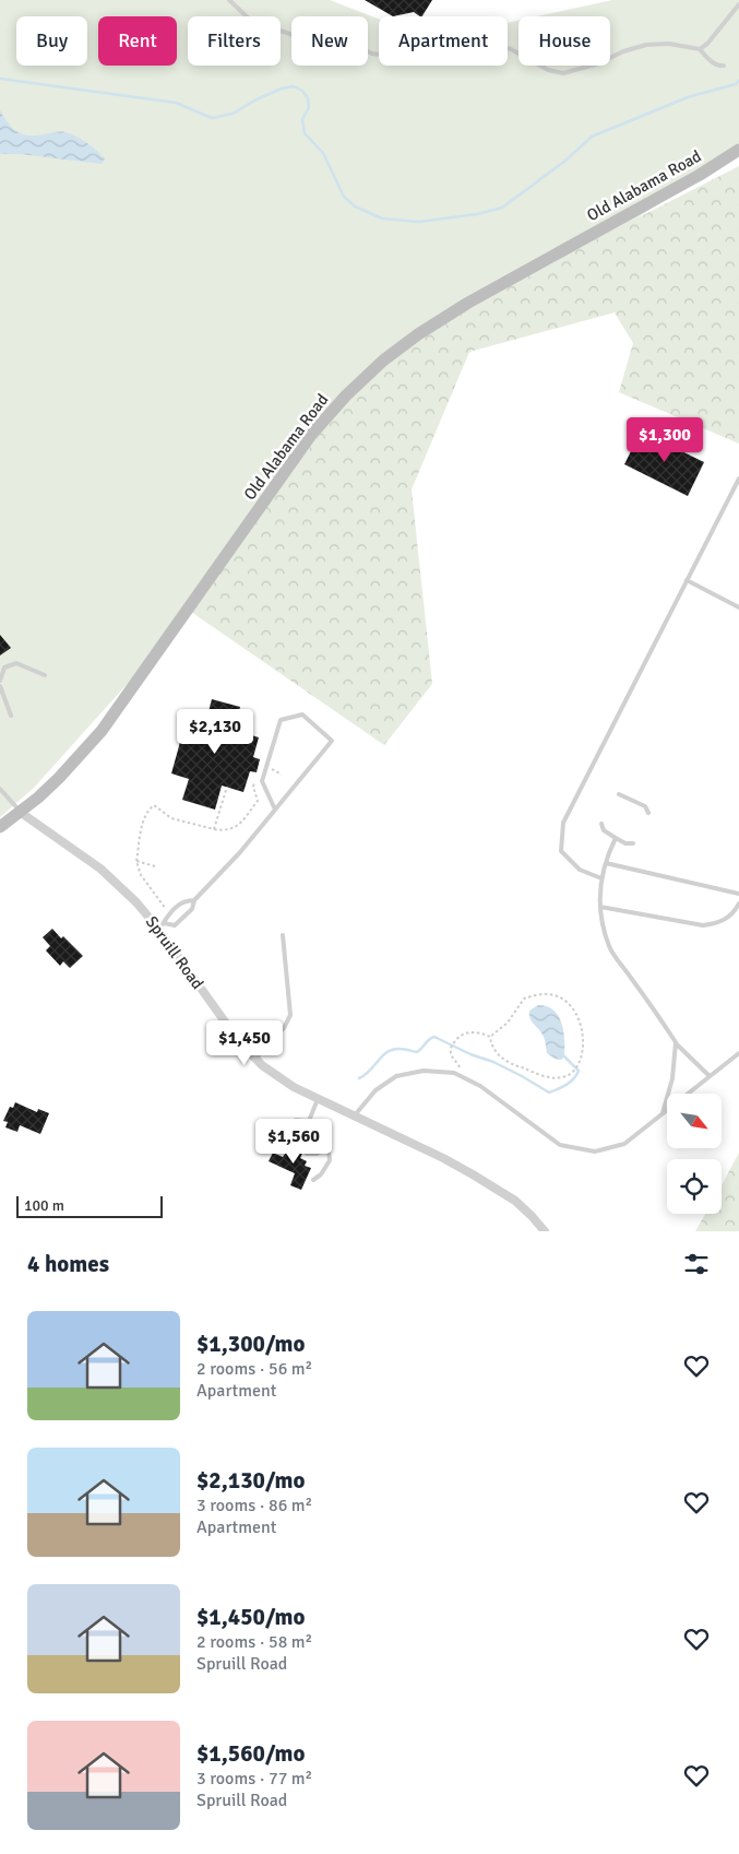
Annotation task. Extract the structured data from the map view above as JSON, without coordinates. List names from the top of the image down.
{
  "streets": {
    "main road": ["Old Alabama Road"],
    "street": ["Spruill Road"]
  },
  "crossings": [
    ["Old Alabama Road", "Spruill Road"]
  ],
  "scale_bar": "100 m",
  "north": "bottom right",
  "page": {
    "chip": [
      "Buy",
      "Rent",
      "Filters",
      "New",
      "Apartment",
      "House"
    ],
    "price": [
      "$1,300",
      "$2,130",
      "$1,450",
      "$1,560"
    ],
    "scale": "100 m",
    "heading": "4 homes",
    "list": [
      {
        "name": "$1,300/mo",
        "note": "2 rooms · 56 m² · Apartment"
      },
      {
        "name": "$2,130/mo",
        "note": "3 rooms · 86 m² · Apartment"
      },
      {
        "name": "$1,450/mo",
        "note": "2 rooms · 58 m² · Spruill Road"
      },
      {
        "name": "$1,560/mo",
        "note": "3 rooms · 77 m² · Spruill Road"
      }
    ]
  }
}
